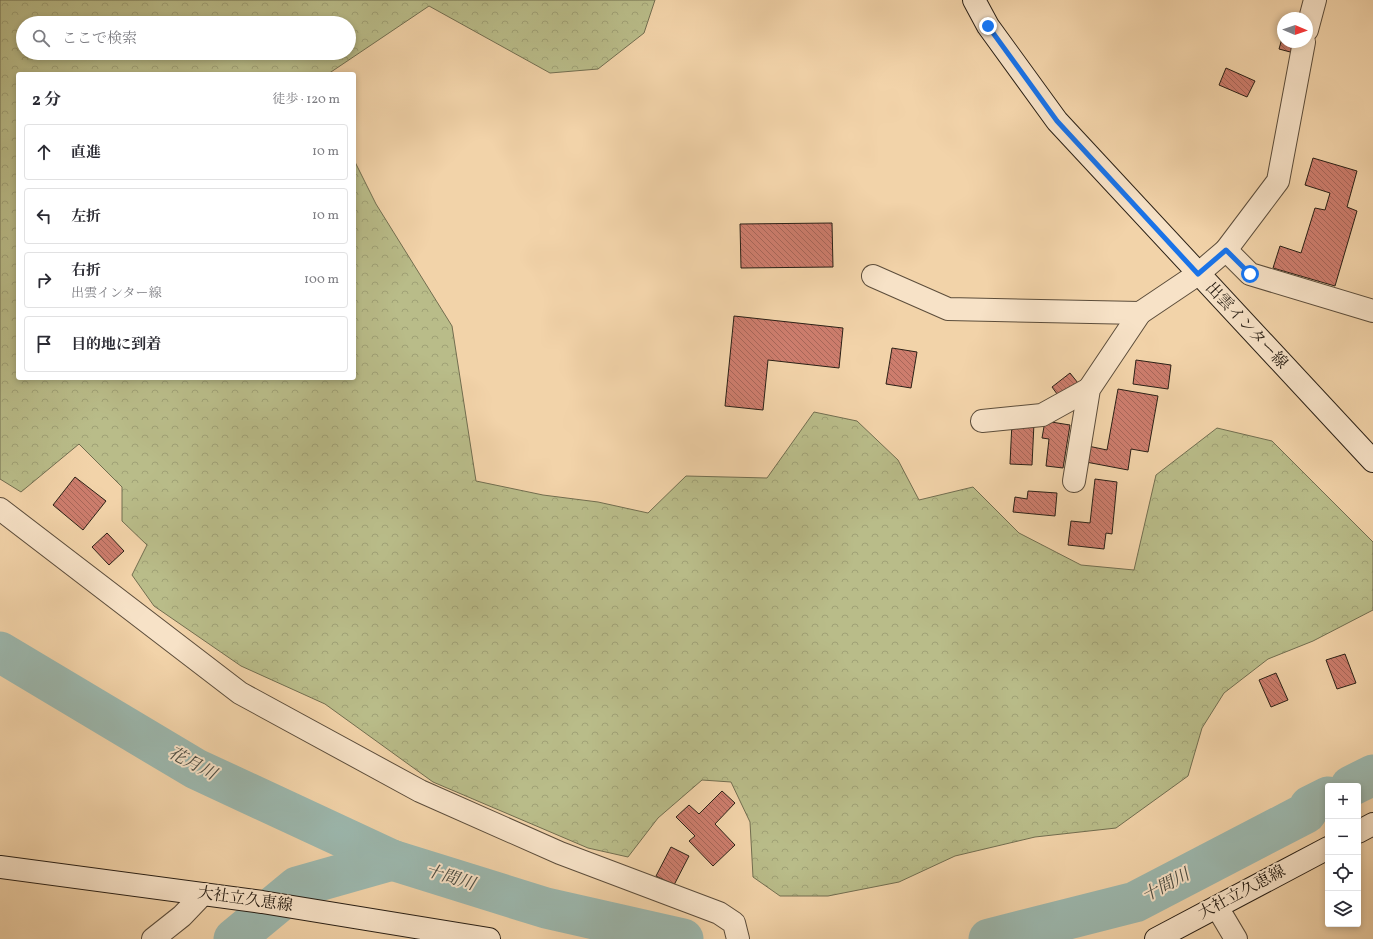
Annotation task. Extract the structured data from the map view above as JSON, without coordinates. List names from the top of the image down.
{
  "streets": {
    "street": ["出雲インター線", "大社立久恵線"]
  },
  "water": ["花月川", "十間川"],
  "north": "right",
  "page": {
    "search": "ここで検索",
    "heading": ["2 分", "徒歩 · 120 m"],
    "list": [
      ["直進", "10 m"],
      ["左折", "10 m"],
      ["右折", "出雲インター線", "100 m"],
      "目的地に到着"
    ],
    "map_buttons": ["+", "−"]
  }
}
